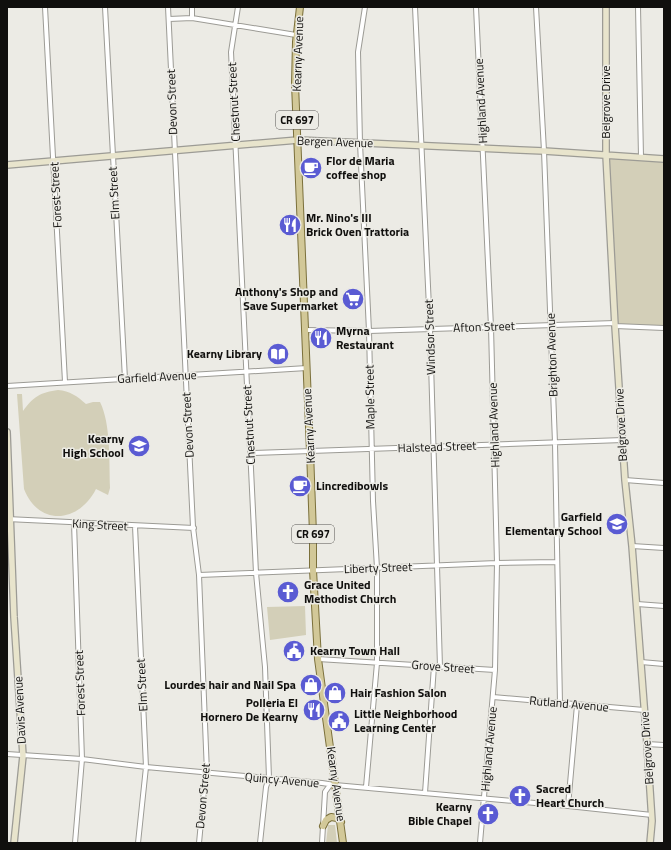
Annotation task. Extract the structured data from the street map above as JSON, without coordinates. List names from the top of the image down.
{
  "streets": {
    "main road": ["Kearny Avenue", "CR 697"],
    "street": [
      "Highland Avenue",
      "Devon Street",
      "Chestnut Street",
      "Belgrove Drive",
      "Bergen Avenue",
      "Elm Street",
      "Forest Street",
      "Afton Street",
      "Windsor Street",
      "Brighton Avenue",
      "Garfield Avenue",
      "Maple Street",
      "Halstead Street",
      "King Street",
      "Liberty Street",
      "Grove Street",
      "Rutland Avenue",
      "Davis Avenue",
      "Quincy Avenue"
    ]
  },
  "crossings": [
    ["Kearny Avenue", "Bergen Avenue"],
    ["Kearny Avenue", "Afton Street"],
    ["Kearny Avenue", "Garfield Avenue"],
    ["Kearny Avenue", "Halstead Street"],
    ["Kearny Avenue", "Liberty Street"],
    ["Kearny Avenue", "Grove Street"],
    ["Kearny Avenue", "Quincy Avenue"],
    ["Highland Avenue", "Bergen Avenue"],
    ["Highland Avenue", "Afton Street"],
    ["Highland Avenue", "Halstead Street"],
    ["Highland Avenue", "Liberty Street"],
    ["Highland Avenue", "Grove Street"],
    ["Highland Avenue", "Rutland Avenue"],
    ["Highland Avenue", "Quincy Avenue"],
    ["Devon Street", "Bergen Avenue"],
    ["Devon Street", "Garfield Avenue"],
    ["Devon Street", "King Street"],
    ["Devon Street", "Liberty Street"],
    ["Devon Street", "Quincy Avenue"],
    ["Chestnut Street", "Bergen Avenue"],
    ["Chestnut Street", "Garfield Avenue"],
    ["Chestnut Street", "Halstead Street"],
    ["Chestnut Street", "Liberty Street"],
    ["Chestnut Street", "Quincy Avenue"],
    ["Belgrove Drive", "Bergen Avenue"],
    ["Belgrove Drive", "Afton Street"],
    ["Belgrove Drive", "Halstead Street"],
    ["Belgrove Drive", "Rutland Avenue"],
    ["Belgrove Drive", "Quincy Avenue"],
    ["Bergen Avenue", "Elm Street"],
    ["Bergen Avenue", "Forest Street"],
    ["Bergen Avenue", "Windsor Street"],
    ["Bergen Avenue", "Brighton Avenue"],
    ["Bergen Avenue", "Maple Street"],
    ["Elm Street", "Garfield Avenue"],
    ["Elm Street", "King Street"],
    ["Elm Street", "Quincy Avenue"],
    ["Forest Street", "Garfield Avenue"],
    ["Forest Street", "King Street"],
    ["Forest Street", "Quincy Avenue"],
    ["Afton Street", "Windsor Street"],
    ["Afton Street", "Brighton Avenue"],
    ["Afton Street", "Maple Street"],
    ["Windsor Street", "Halstead Street"],
    ["Windsor Street", "Liberty Street"],
    ["Windsor Street", "Grove Street"],
    ["Brighton Avenue", "Halstead Street"],
    ["Brighton Avenue", "Liberty Street"],
    ["Brighton Avenue", "Rutland Avenue"],
    ["Maple Street", "Halstead Street"],
    ["Maple Street", "Liberty Street"],
    ["Maple Street", "Grove Street"],
    ["Maple Street", "Quincy Avenue"],
    ["King Street", "Davis Avenue"],
    ["Davis Avenue", "Quincy Avenue"]
  ],
  "places": {
    "cafe": ["Flor de Maria coffee shop", "Lincredibowls"],
    "restaurant": ["Mr. Nino's III Brick Oven Trattoria", "Myrna Restaurant", "Polleria El Hornero De Kearny"],
    "supermarket": ["Anthony's Shop and Save Supermarket"],
    "library": ["Kearny Library"],
    "school or university": ["Kearny High School", "Garfield Elementary School"],
    "church": ["Grace United Methodist Church", "Sacred Heart Church", "Kearny Bible Chapel"],
    "public building": ["Kearny Town Hall", "Little Neighborhood Learning Center"],
    "shop": ["Lourdes hair and Nail Spa", "Hair Fashion Salon"]
  }
}
